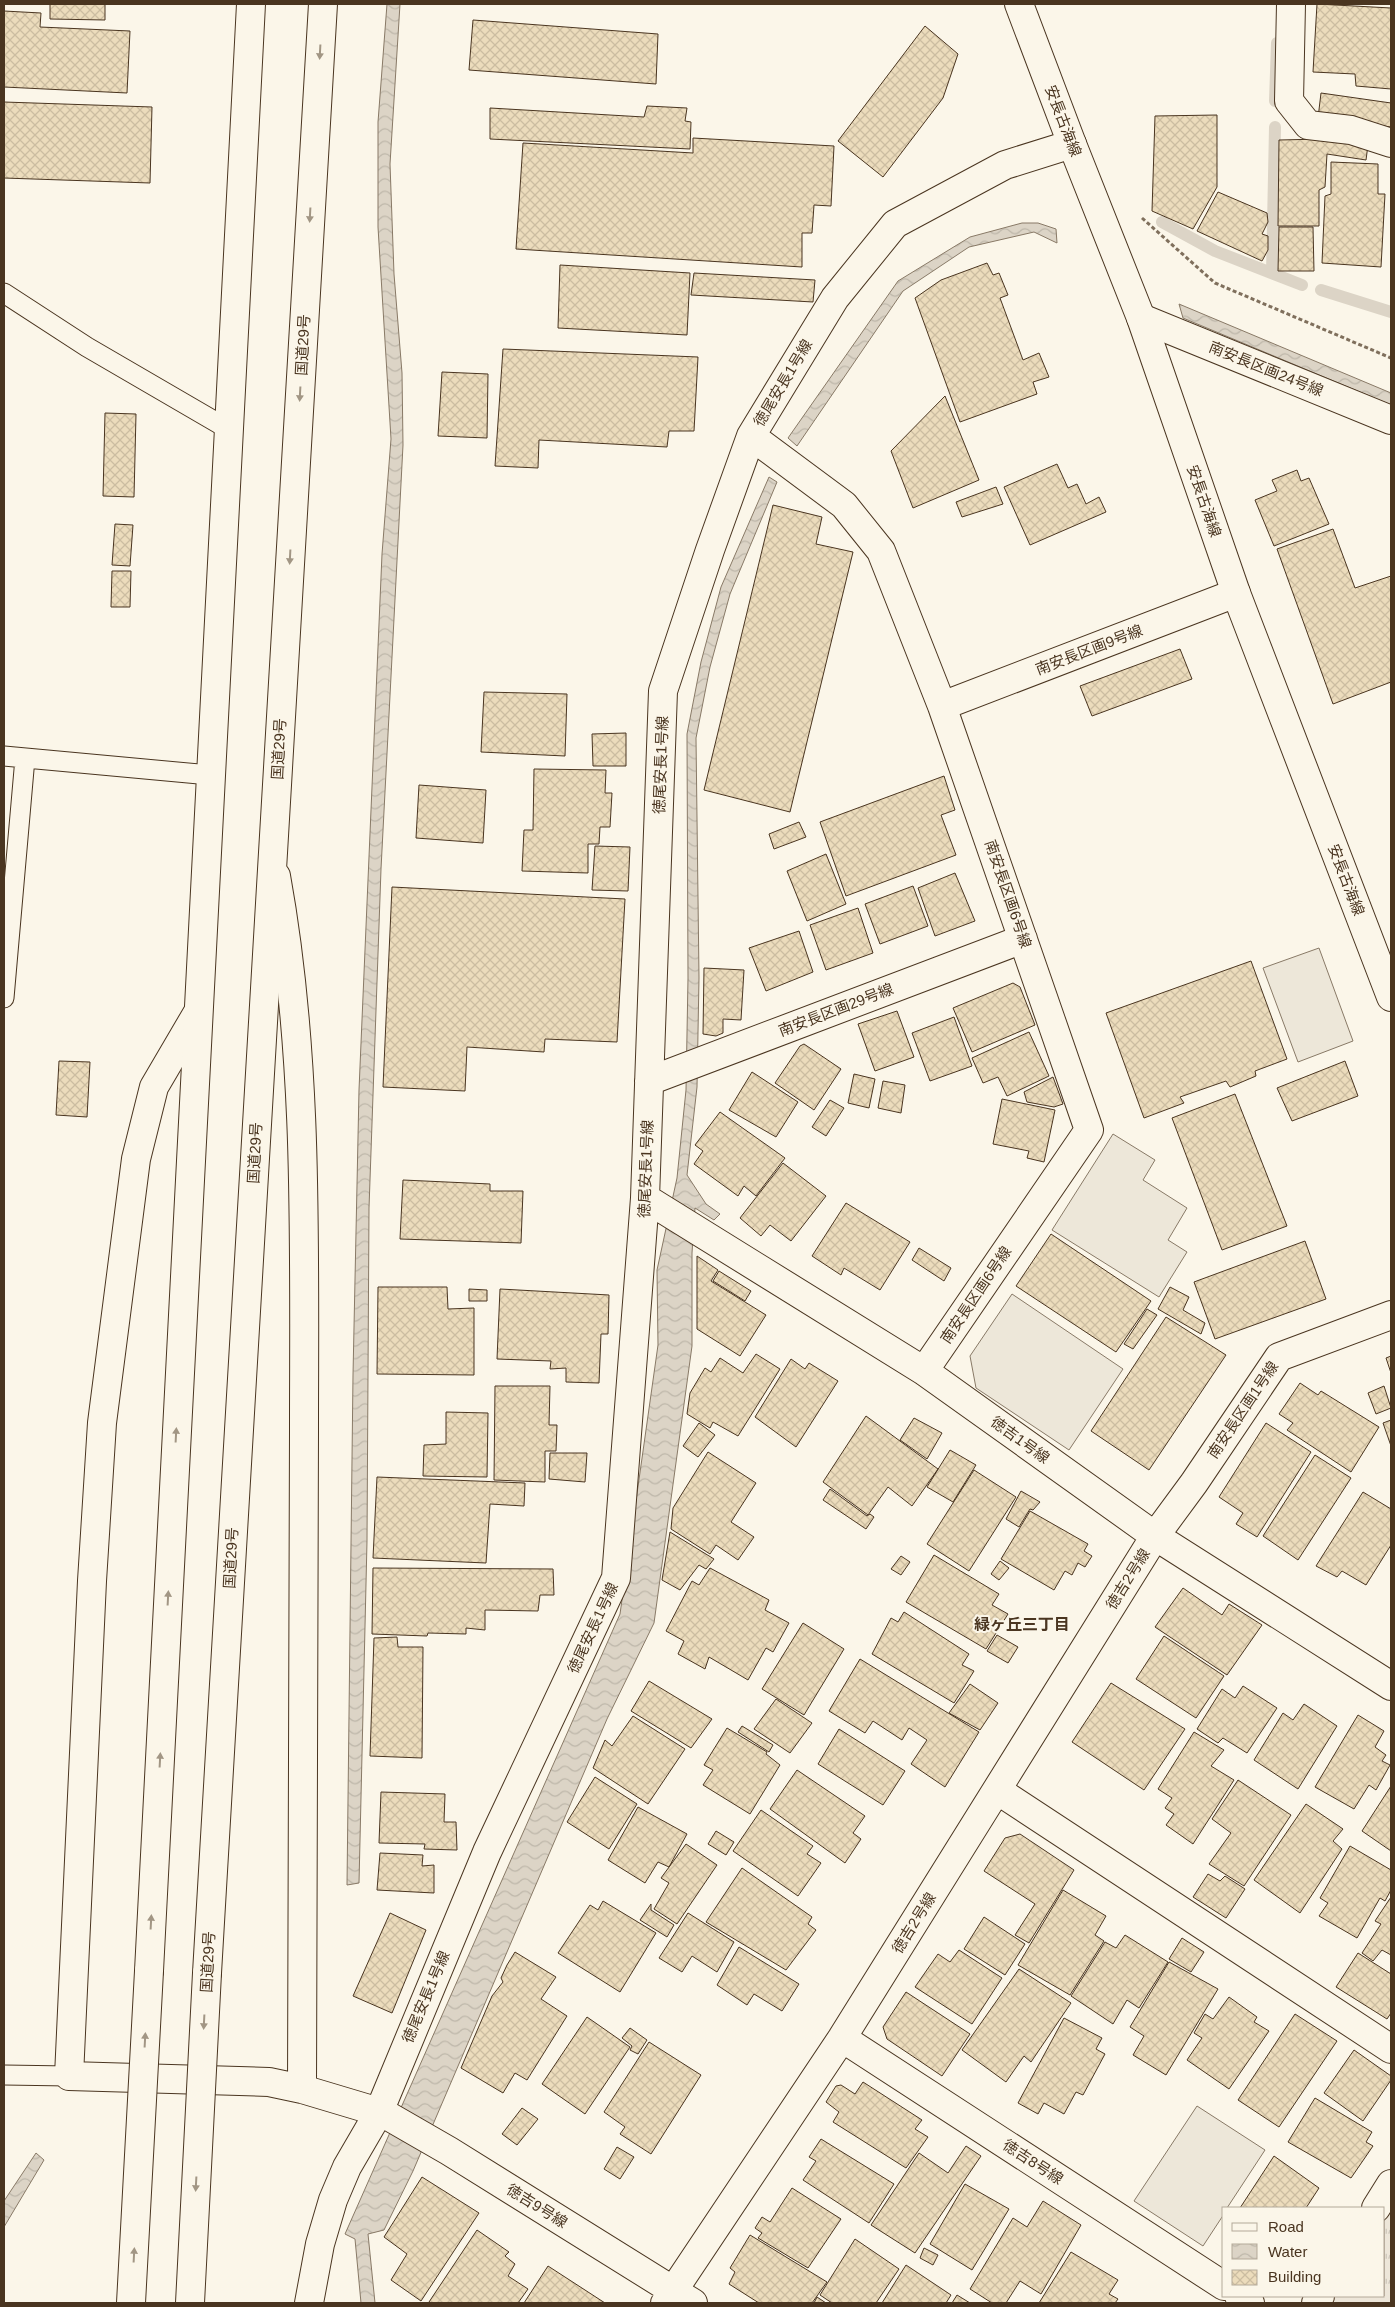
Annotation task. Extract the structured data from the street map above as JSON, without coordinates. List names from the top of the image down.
{
  "streets": {
    "main road": [
      "安長古海線",
      "国道29号",
      "南安長区画24号線",
      "徳尾安長1号線",
      "南安長区画9号線",
      "南安長区画6号線",
      "南安長区画29号線",
      "南安長区画1号線",
      "徳吉1号線",
      "徳吉2号線",
      "徳吉8号線",
      "徳吉9号線"
    ]
  },
  "crossings": [
    ["安長古海線", "南安長区画24号線"],
    ["安長古海線", "徳尾安長1号線"],
    ["安長古海線", "南安長区画9号線"],
    ["徳尾安長1号線", "南安長区画6号線"],
    ["徳尾安長1号線", "南安長区画29号線"],
    ["徳尾安長1号線", "徳吉1号線"],
    ["徳尾安長1号線", "徳吉9号線"],
    ["南安長区画9号線", "南安長区画6号線"],
    ["南安長区画6号線", "南安長区画29号線"],
    ["南安長区画6号線", "徳吉1号線"],
    ["南安長区画1号線", "徳吉1号線"],
    ["南安長区画1号線", "徳吉2号線"],
    ["徳吉1号線", "徳吉2号線"],
    ["徳吉2号線", "徳吉8号線"],
    ["徳吉2号線", "徳吉9号線"]
  ],
  "districts": ["緑ヶ丘三丁目"],
  "legend": ["Road", "Water", "Building"]
}
